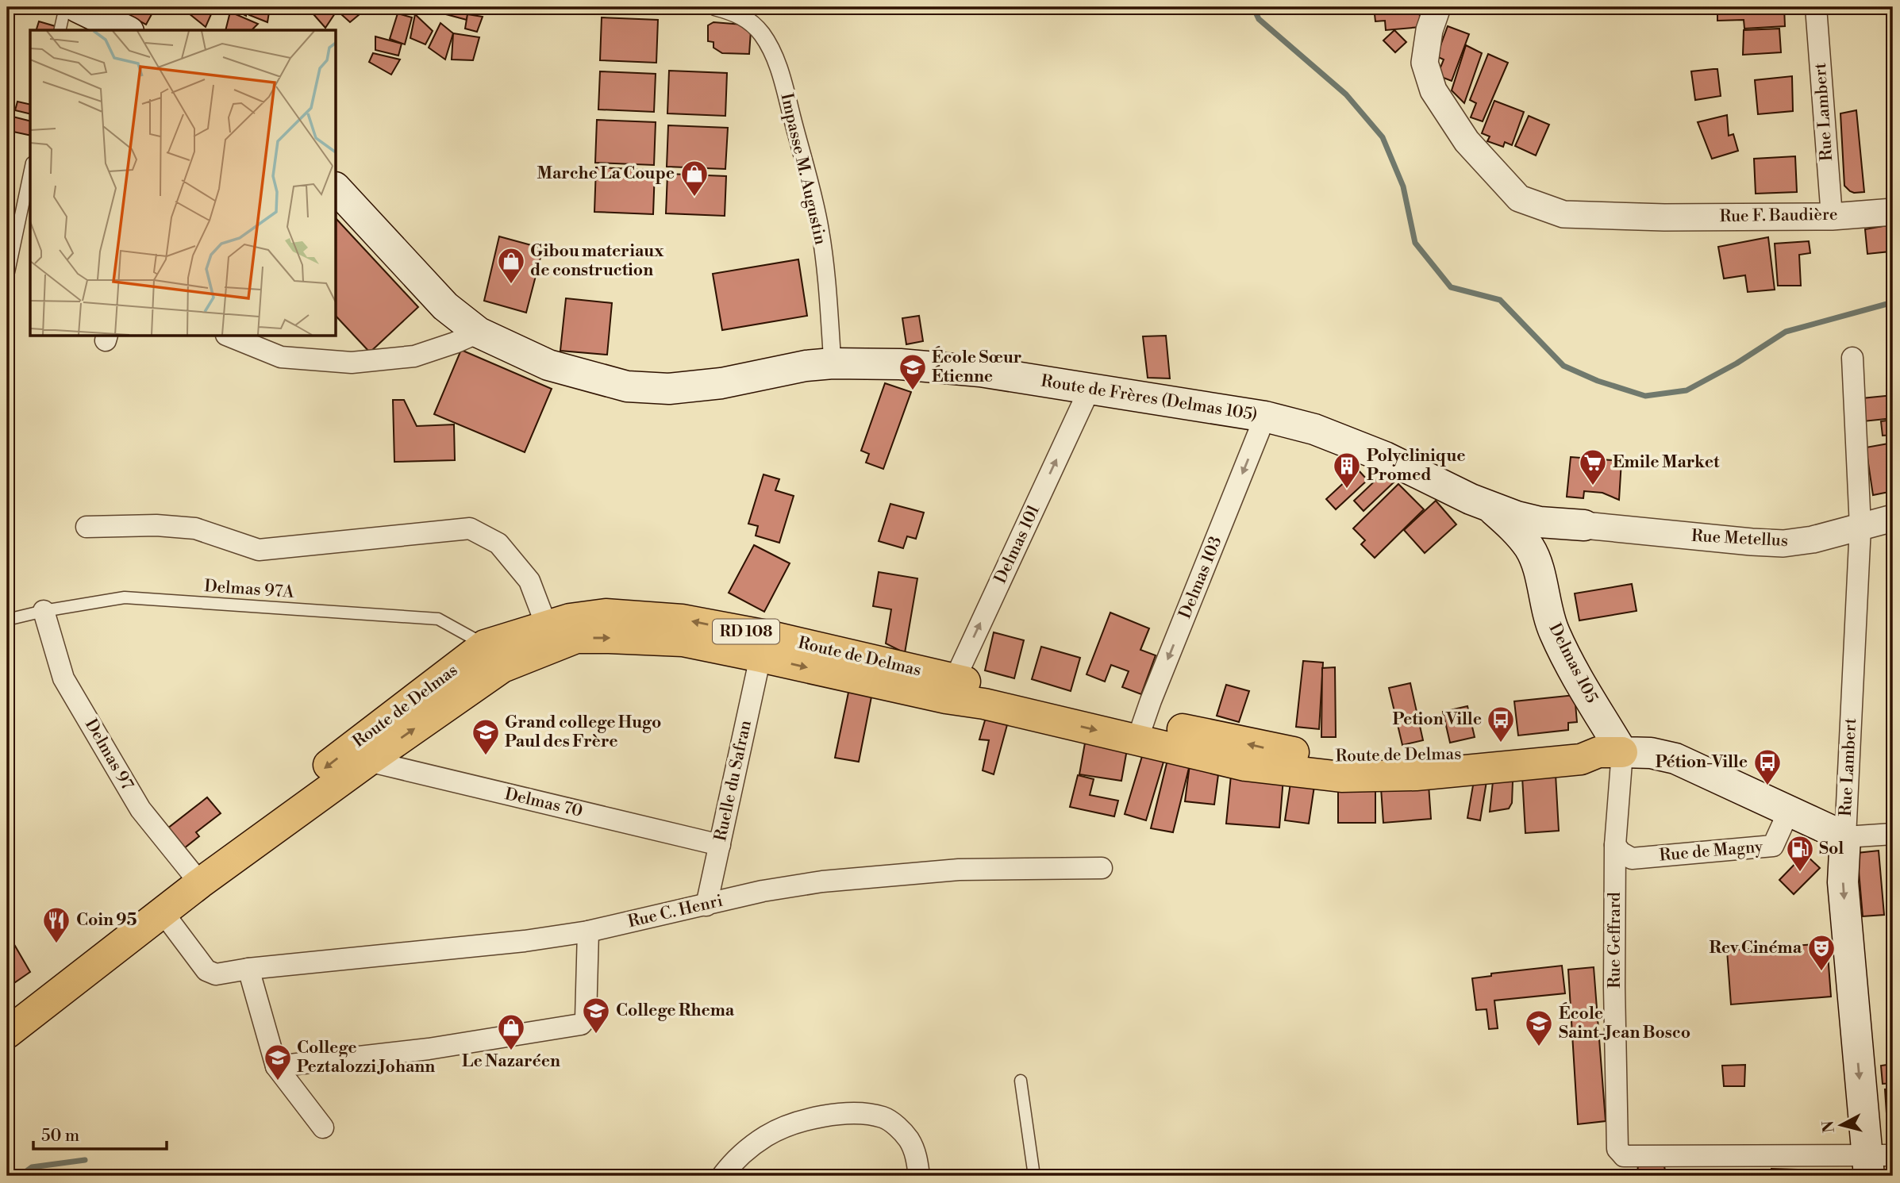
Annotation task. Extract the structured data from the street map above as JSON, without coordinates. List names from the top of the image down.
{
  "streets": {
    "main road": [
      "Rue Lambert",
      "Route de Frères (Delmas 105)",
      "RD 108",
      "Route de Delmas",
      "Delmas 105"
    ],
    "street": [
      "Impasse M. Augustin",
      "Rue F. Baudière",
      "Rue Metellus",
      "Delmas 101",
      "Delmas 103",
      "Delmas 97",
      "Ruelle du Safran",
      "Delmas 70",
      "Rue de Magny",
      "Rue C. Henri",
      "Rue Geffrard"
    ],
    "lane": ["Delmas 97A"]
  },
  "crossings": [
    ["Rue Lambert", "Rue F. Baudière"],
    ["Rue Lambert", "Rue Metellus"],
    ["Rue Lambert", "Route de Delmas"],
    ["Rue Lambert", "Rue Geffrard"],
    ["Impasse M. Augustin", "Route de Frères (Delmas 105)"],
    ["Route de Frères (Delmas 105)", "Rue Metellus"],
    ["Route de Frères (Delmas 105)", "Delmas 101"],
    ["Route de Frères (Delmas 105)", "Delmas 103"],
    ["Route de Frères (Delmas 105)", "Delmas 105"],
    ["Delmas 101", "Route de Delmas"],
    ["Delmas 103", "Route de Delmas"],
    ["Delmas 97A", "Route de Delmas"],
    ["Delmas 97A", "Delmas 97"],
    ["Route de Delmas", "Delmas 105"],
    ["Route de Delmas", "Delmas 97"],
    ["Route de Delmas", "Ruelle du Safran"],
    ["Route de Delmas", "Delmas 70"],
    ["Route de Delmas", "Rue de Magny"],
    ["Route de Delmas", "Rue C. Henri"],
    ["Route de Delmas", "Rue Geffrard"],
    ["Delmas 105", "Rue Geffrard"],
    ["Ruelle du Safran", "Delmas 70"],
    ["Ruelle du Safran", "Rue C. Henri"],
    ["Rue de Magny", "Rue Geffrard"]
  ],
  "one_way": ["Delmas 101", "Delmas 103"],
  "places": {
    "shop": ["Marche La Coupe", "Gibou materiaux de construction", "Le Nazaréen"],
    "school or university": [
      "École Sœur Étienne",
      "Grand college Hugo Paul des Frère",
      "College Rhema",
      "École Saint-Jean Bosco",
      "College Peztalozzi Johann"
    ],
    "supermarket": ["Emile Market"],
    "building": ["Polyclinique Promed"],
    "bus stop": ["Petion Ville", "Pétion-Ville"],
    "fuel station": ["Sol"],
    "restaurant": ["Coin 95"],
    "theatre": ["Rev Cinéma"]
  },
  "scale_bar": "50 m",
  "north": "left"
}
